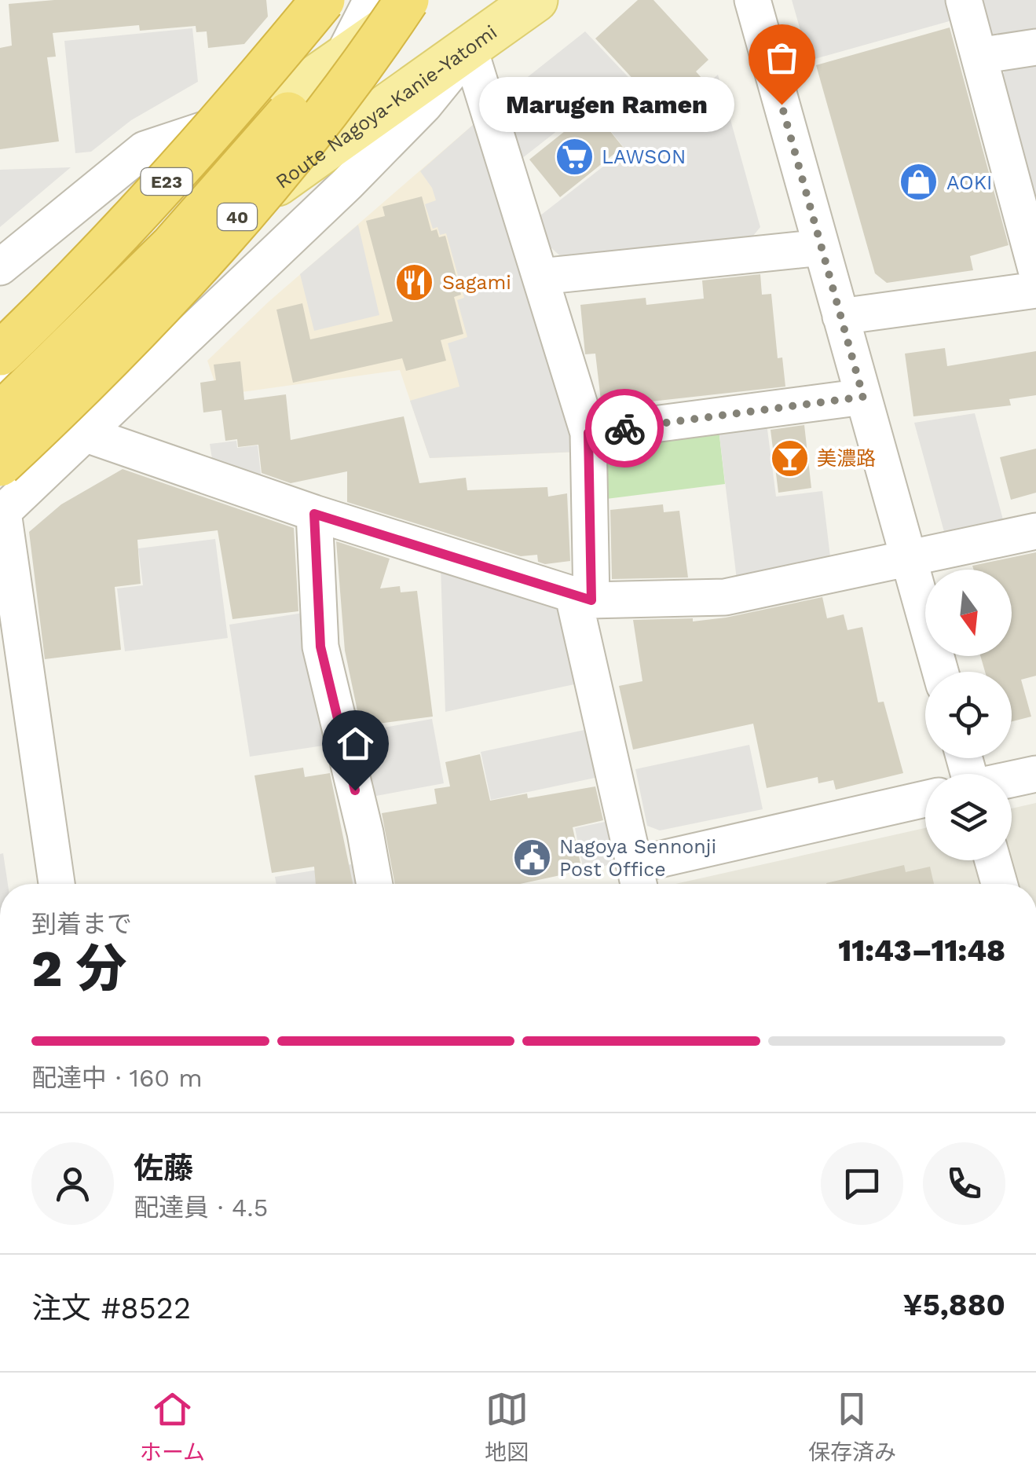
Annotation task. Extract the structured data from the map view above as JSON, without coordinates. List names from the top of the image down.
{
  "streets": {
    "highway": ["E23"],
    "main road": ["Route Nagoya-Kanie-Yatomi", "40"]
  },
  "crossings": [
    ["Route Nagoya-Kanie-Yatomi", "E23"]
  ],
  "places": {
    "other": ["Marugen Ramen"],
    "supermarket": ["LAWSON"],
    "shop": ["AOKI"],
    "restaurant": ["Sagami"],
    "bar": ["美濃路"],
    "public building": ["Nagoya Sennonji Post Office"]
  },
  "north": "bottom",
  "page": {
    "bubble": "Marugen Ramen",
    "heading": ["2 分", "到着まで", "11:43–11:48"],
    "panel": [
      "佐藤",
      "配達員 · 4.5",
      "注文 #8522",
      "¥5,880"
    ],
    "bar": "配達中 · 160 m",
    "tabs": ["ホーム", "地図", "保存済み"]
  }
}
